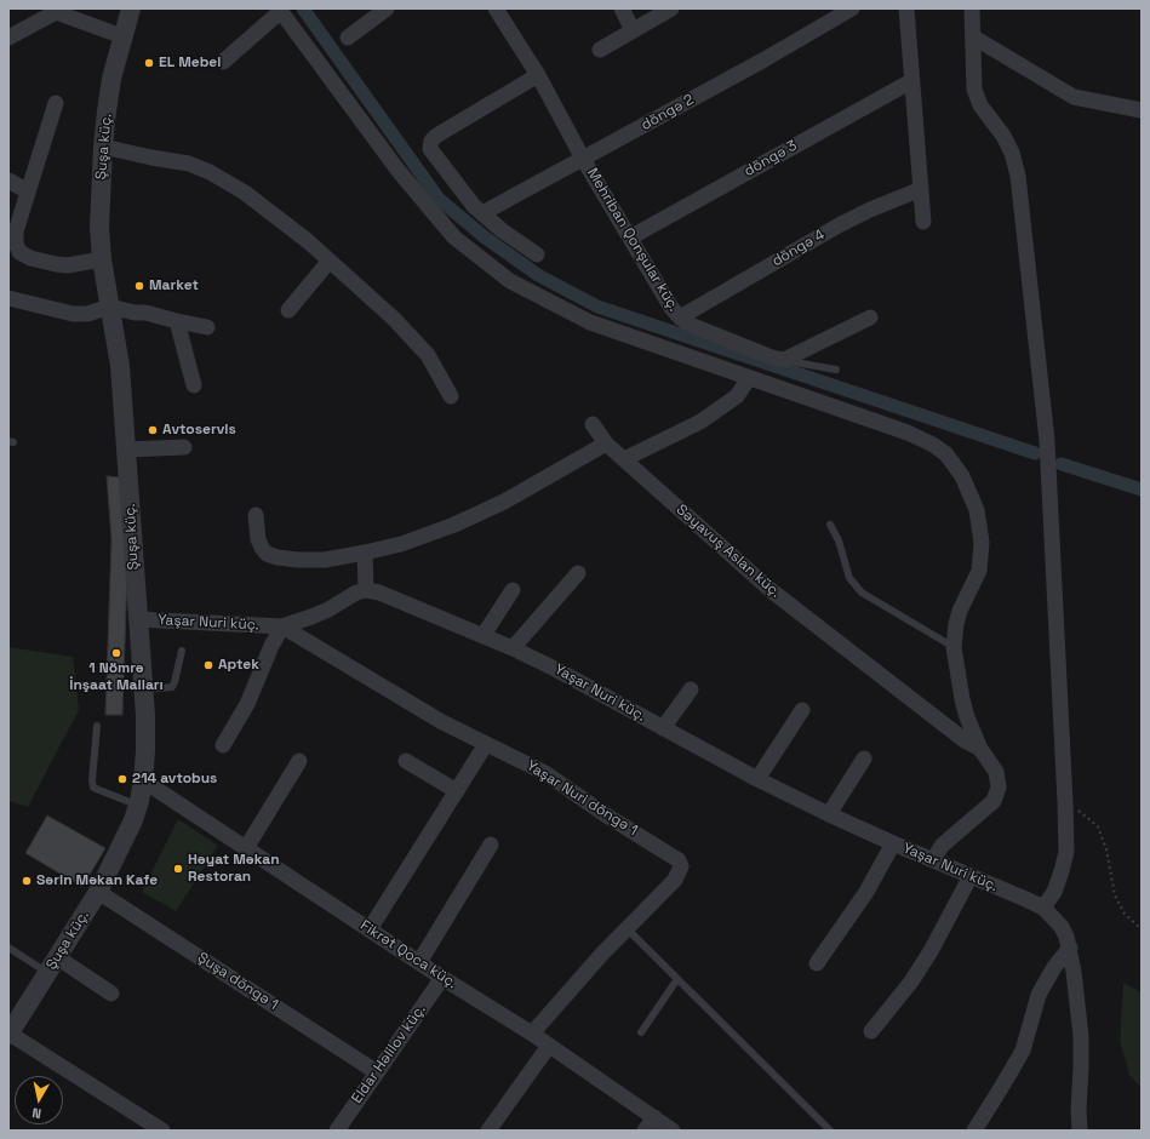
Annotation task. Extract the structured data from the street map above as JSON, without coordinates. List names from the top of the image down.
{
  "streets": {
    "street": [
      "döngə 2",
      "Şuşa küç.",
      "döngə 3",
      "Mehriban Qonşular küç.",
      "döngə 4",
      "Səyavuş Aslan küç.",
      "Yaşar Nuri küç.",
      "Yaşar Nuri döngə 1",
      "Fikrət Qoca küç.",
      "Şuşa döngə 1",
      "Eldar Həlilov küç."
    ]
  },
  "crossings": [
    ["döngə 2", "Mehriban Qonşular küç."],
    ["Şuşa küç.", "Yaşar Nuri küç."],
    ["Şuşa küç.", "Fikrət Qoca küç."],
    ["Şuşa küç.", "Şuşa döngə 1"],
    ["döngə 3", "Mehriban Qonşular küç."],
    ["Mehriban Qonşular küç.", "döngə 4"],
    ["Səyavuş Aslan küç.", "Yaşar Nuri küç."],
    ["Yaşar Nuri küç.", "Yaşar Nuri döngə 1"],
    ["Yaşar Nuri döngə 1", "Fikrət Qoca küç."],
    ["Fikrət Qoca küç.", "Eldar Həlilov küç."],
    ["Şuşa döngə 1", "Eldar Həlilov küç."]
  ],
  "places": [
    "EL Mebel",
    "Market",
    "Avtoservis",
    "1 Nömrə İnşaat Malları",
    "Aptek",
    "214 avtobus",
    "Həyat Məkan Restoran",
    "Sərin Məkan Kafe"
  ],
  "north": "bottom"
}
